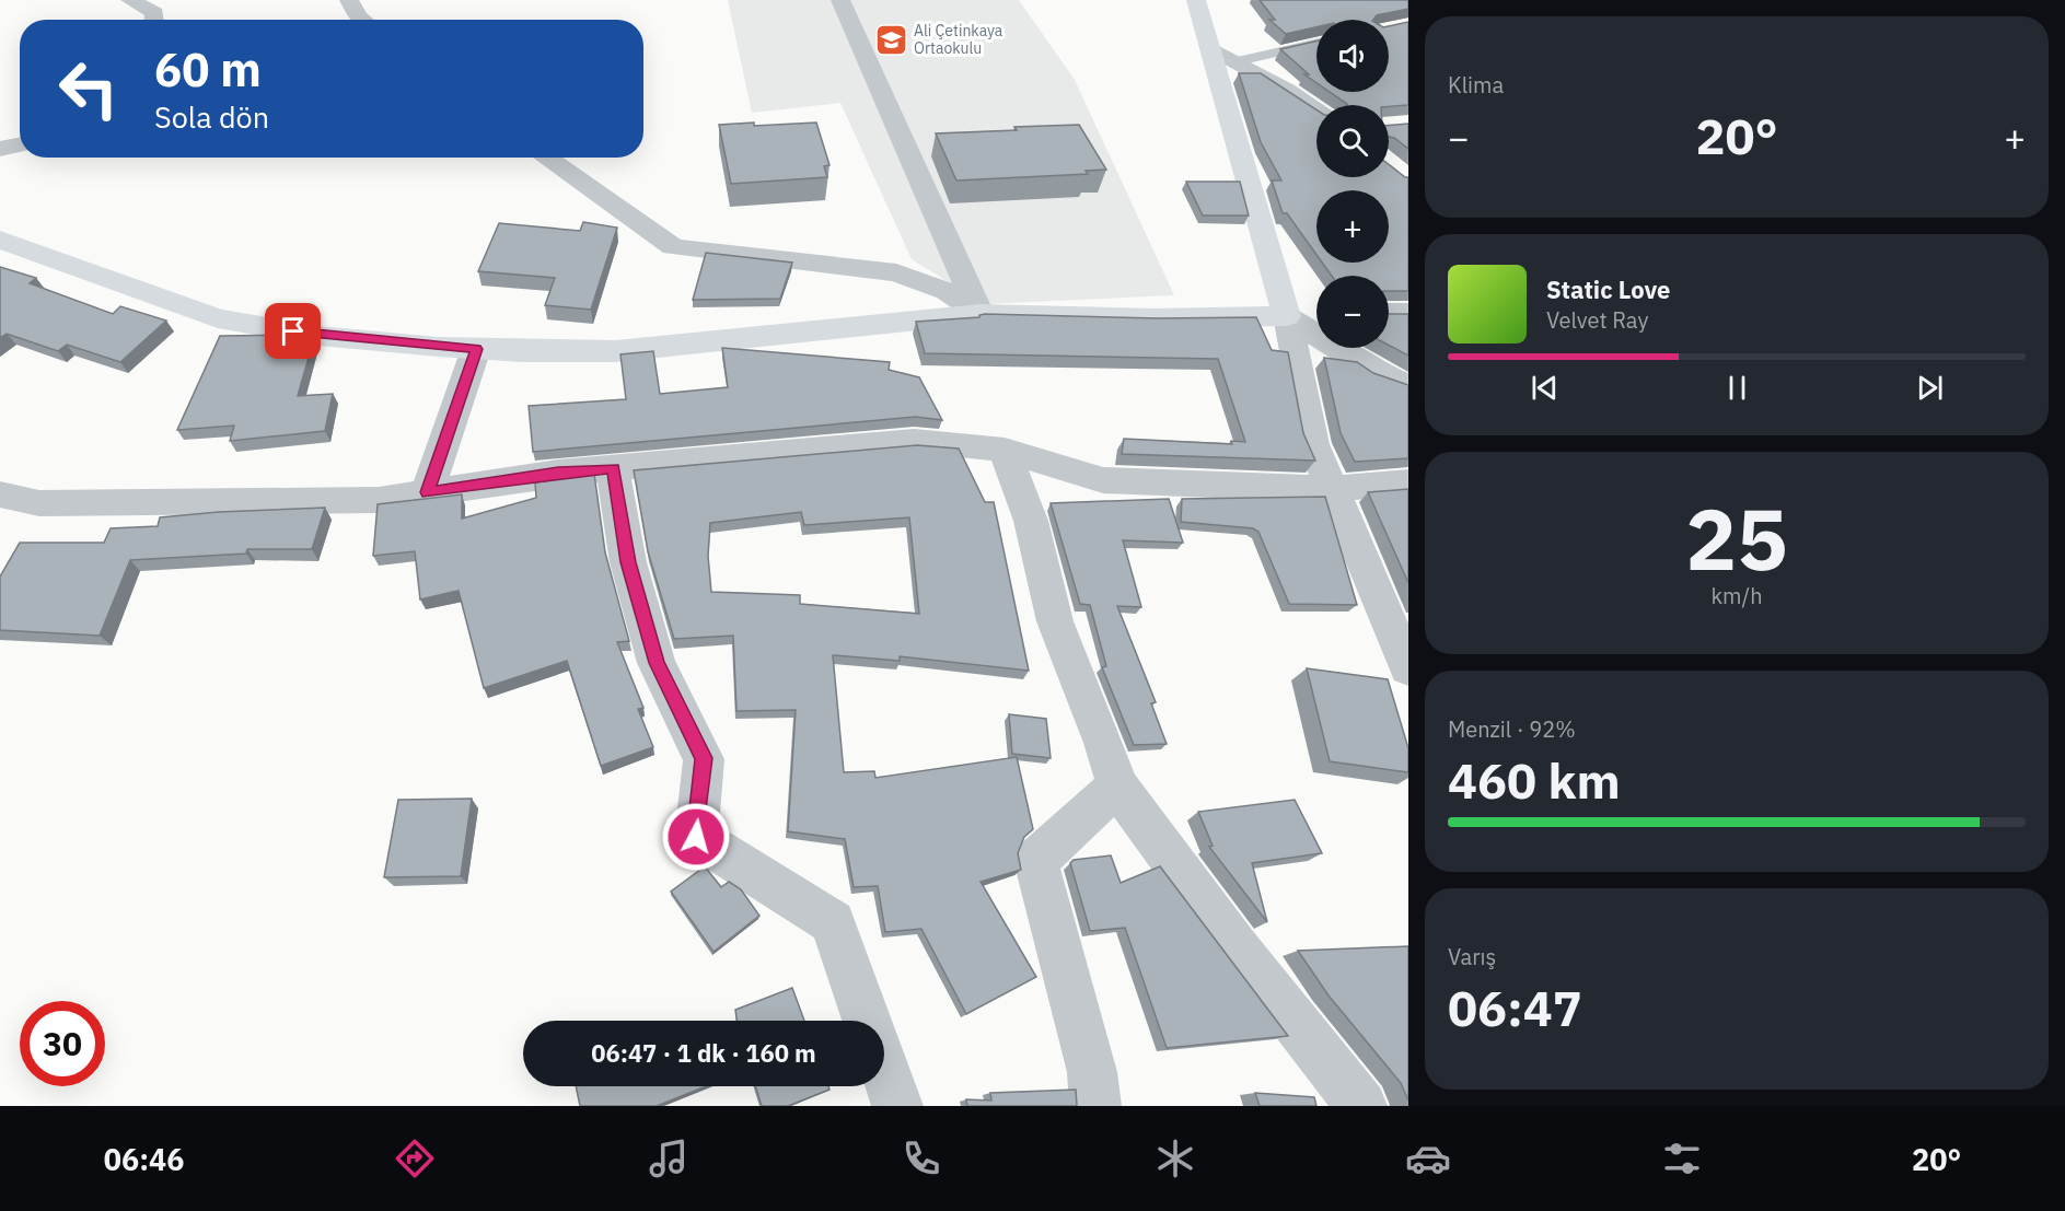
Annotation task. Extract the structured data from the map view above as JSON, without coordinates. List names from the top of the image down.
{
  "places": {
    "school or university": ["Ali Çetinkaya Ortaokulu"]
  },
  "page": {
    "tile": [
      "Klima",
      ["25", "km/h"],
      ["Menzil · 92%", "460 km"],
      ["Varış", "06:47"]
    ],
    "map_buttons": ["+", "−"],
    "turn": ["60 m", "Sola dön"],
    "heat": ["−", "20°", "+"],
    "song": ["Static Love", "Velvet Ray"],
    "limit": "30",
    "trip": "06:47 · 1 dk · 160 m",
    "tabs": ["06:46", "20°"]
  }
}
